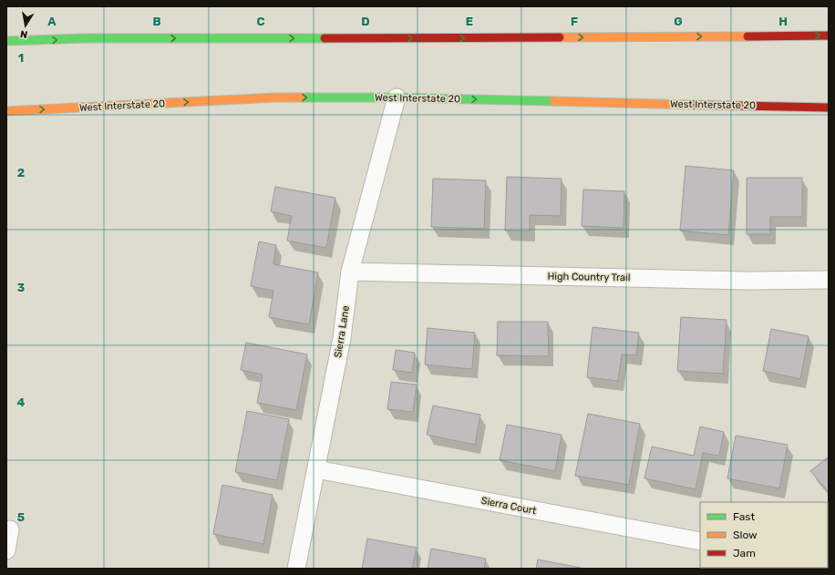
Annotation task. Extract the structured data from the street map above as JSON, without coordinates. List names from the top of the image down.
{
  "streets": {
    "main road": ["West Interstate 20"],
    "street": ["High Country Trail", "Sierra Lane", "Sierra Court"]
  },
  "crossings": [
    ["West Interstate 20", "Sierra Lane"],
    ["High Country Trail", "Sierra Lane"],
    ["Sierra Lane", "Sierra Court"]
  ],
  "legend": ["Fast", "Slow", "Jam"],
  "north": "bottom",
  "grid": {
    "columns": [
      "A",
      "B",
      "C",
      "D",
      "E",
      "F",
      "G",
      "H"
    ],
    "rows": [
      "1",
      "2",
      "3",
      "4",
      "5"
    ]
  }
}
